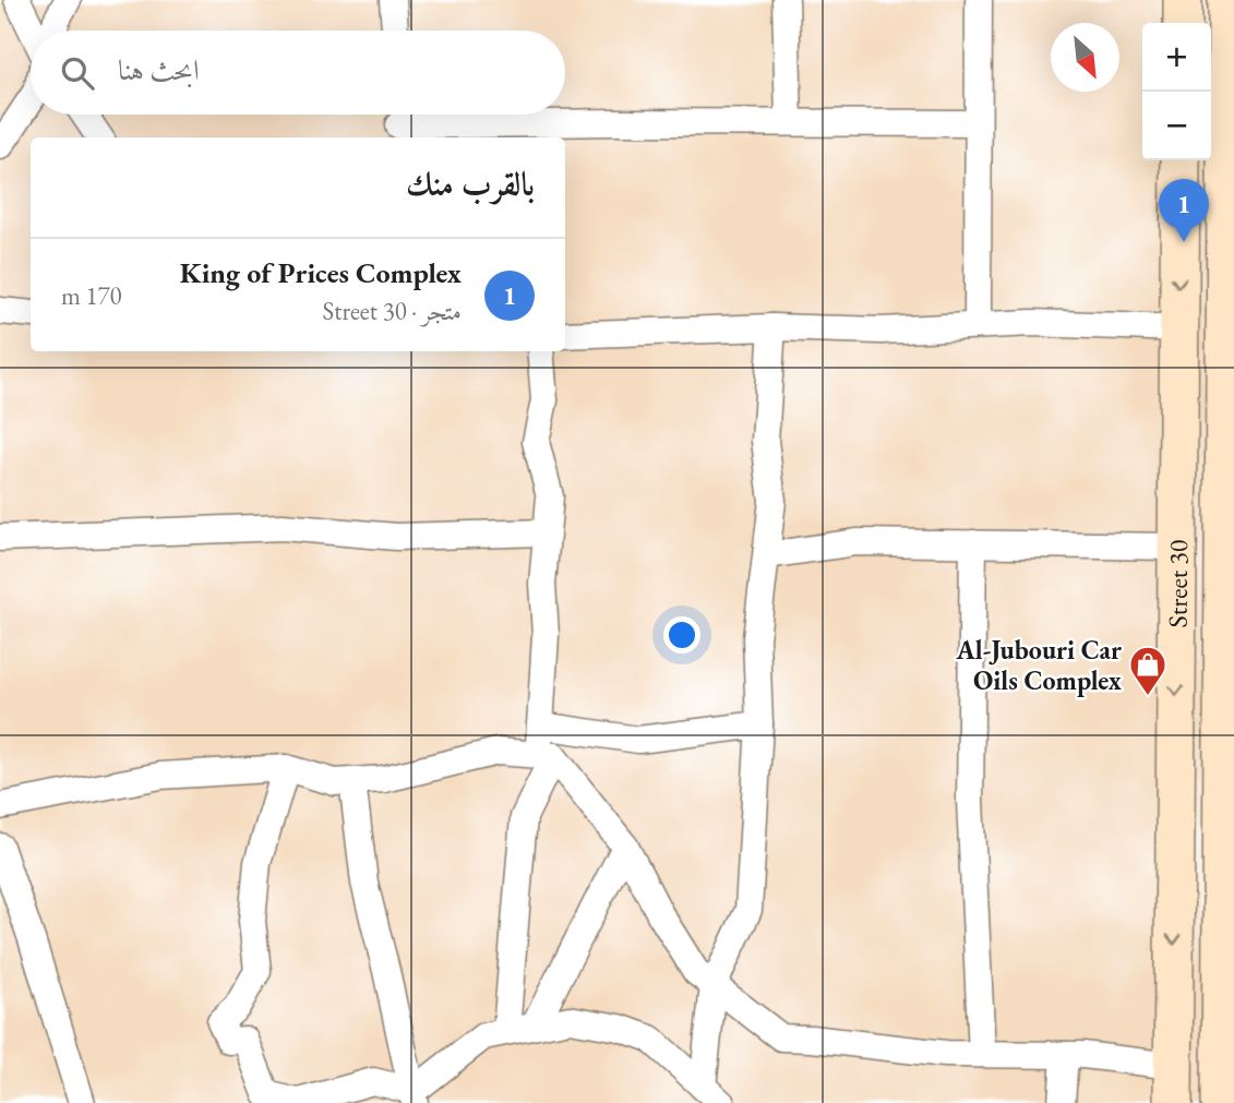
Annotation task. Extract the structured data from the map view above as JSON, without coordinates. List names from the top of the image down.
{
  "streets": {
    "street": ["Street 30"]
  },
  "places": {
    "shop": ["Al-Jubouri Car Oils Complex"]
  },
  "north": "bottom right",
  "page": {
    "map_buttons": ["+", "−"],
    "search": "ابحث هنا",
    "heading": "بالقرب منك",
    "pins": "1",
    "list": [
      {
        "mark": "1",
        "name": "King of Prices Complex",
        "note": "متجر · Street 30",
        "value": "170 m"
      }
    ]
  }
}
